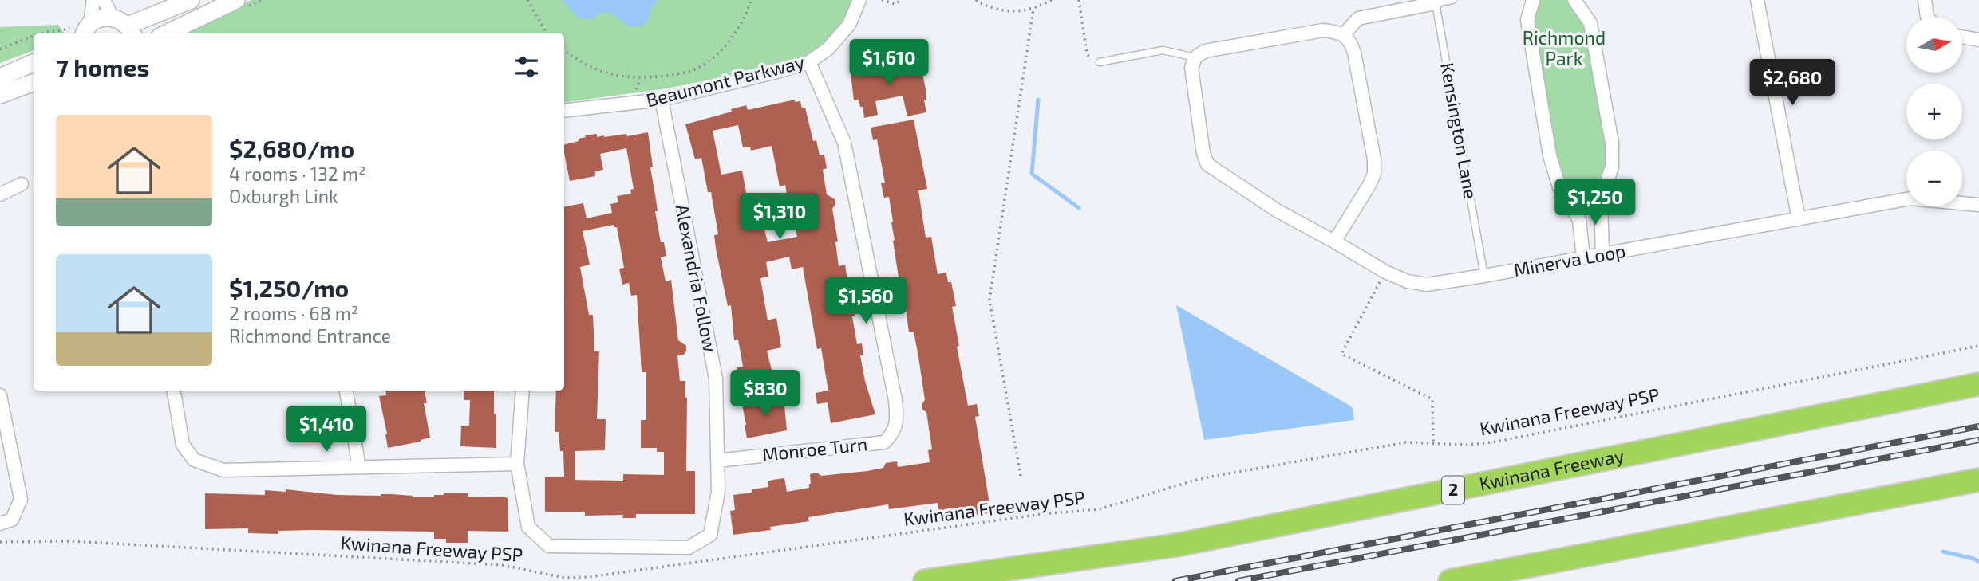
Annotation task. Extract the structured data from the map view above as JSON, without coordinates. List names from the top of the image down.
{
  "streets": {
    "highway": ["Kwinana Freeway", "2"],
    "street": [
      "Beaumont Parkway",
      "Minerva Loop",
      "Alexandria Follow",
      "Monroe Turn"
    ],
    "lane": ["Kensington Lane"],
    "path": ["Kwinana Freeway PSP"]
  },
  "crossings": [
    ["Beaumont Parkway", "Alexandria Follow"],
    ["Beaumont Parkway", "Monroe Turn"],
    ["Kensington Lane", "Minerva Loop"],
    ["Alexandria Follow", "Monroe Turn"]
  ],
  "parks": ["Richmond Park"],
  "north": "right",
  "page": {
    "map_buttons": ["+", "−"],
    "heading": "7 homes",
    "price": [
      "$1,610",
      "$2,680",
      "$1,250",
      "$1,310",
      "$1,560",
      "$830",
      "$1,410"
    ],
    "list": [
      {
        "name": "$2,680/mo",
        "note": "4 rooms · 132 m² · Oxburgh Link"
      },
      {
        "name": "$1,250/mo",
        "note": "2 rooms · 68 m² · Richmond Entrance"
      }
    ]
  }
}
